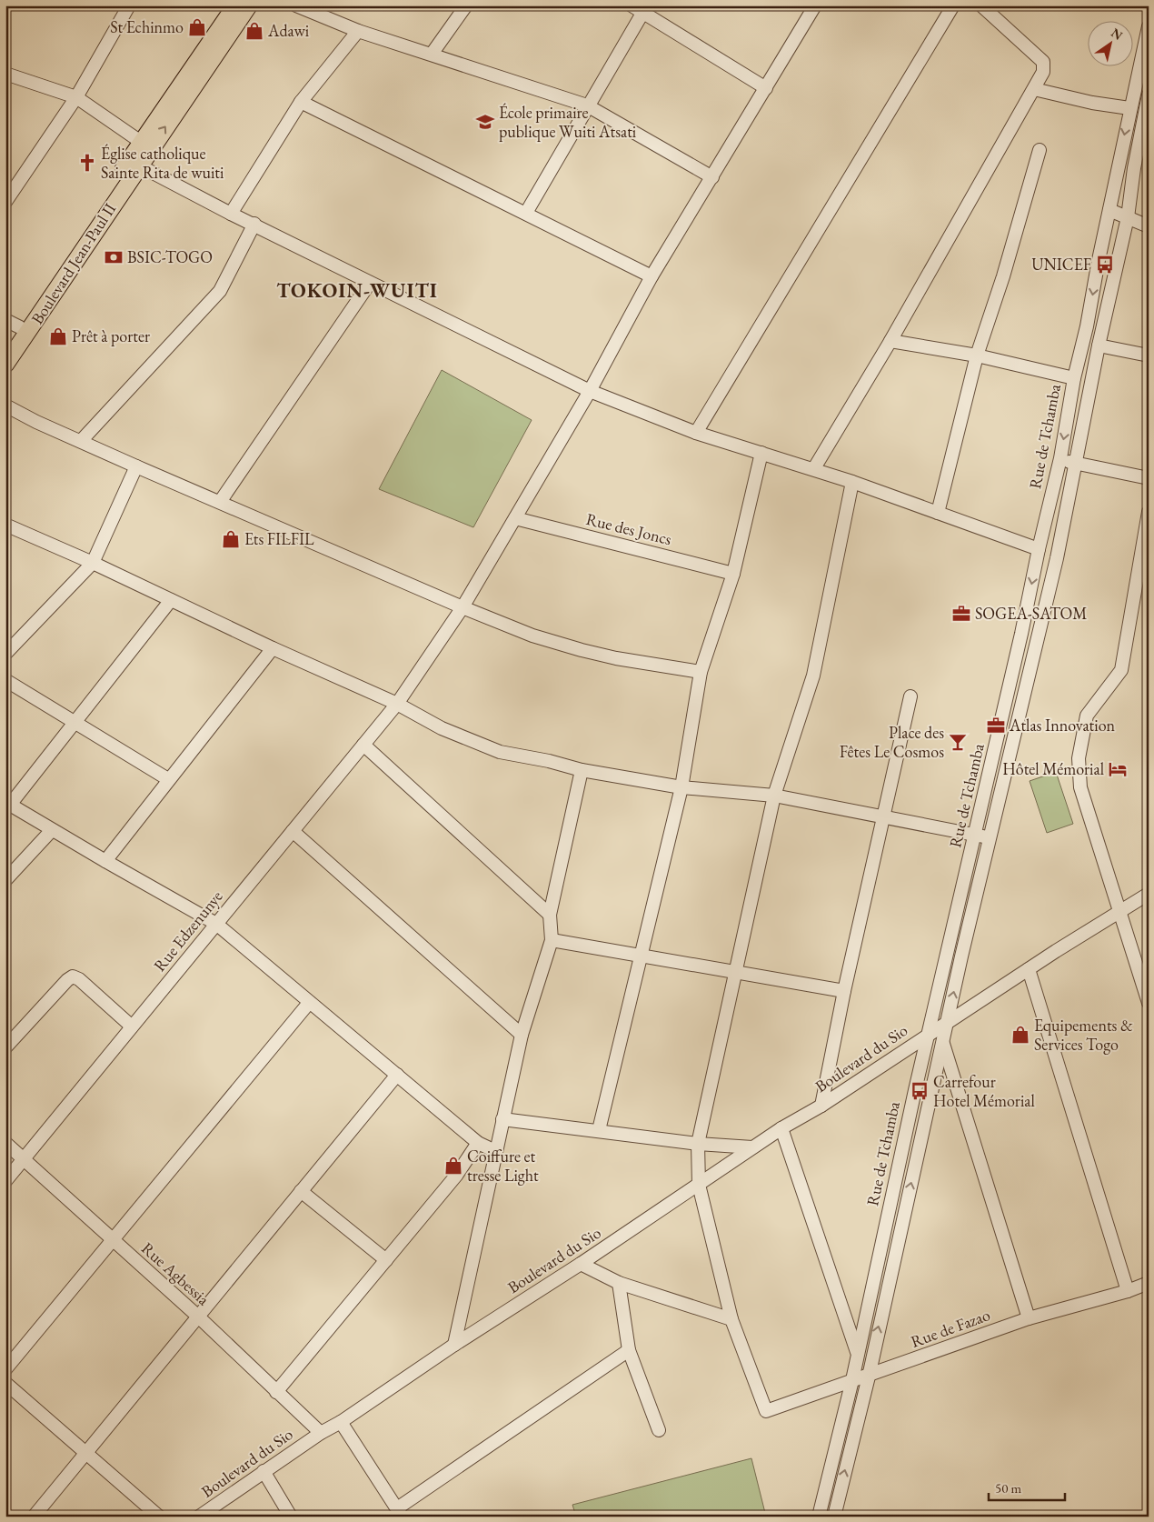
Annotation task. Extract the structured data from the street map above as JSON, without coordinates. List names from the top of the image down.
{
  "streets": {
    "main road": ["Boulevard Jean-Paul II"],
    "street": [
      "Rue de Tchamba",
      "Rue des Joncs",
      "Rue Edzenunye",
      "Boulevard du Sio",
      "Rue Agbessia",
      "Rue de Fazao"
    ]
  },
  "crossings": [
    ["Rue de Tchamba", "Boulevard du Sio"],
    ["Rue de Tchamba", "Rue de Fazao"],
    ["Rue des Joncs", "Rue Edzenunye"],
    ["Rue Edzenunye", "Rue Agbessia"],
    ["Boulevard du Sio", "Rue Agbessia"]
  ],
  "districts": ["TOKOIN-WUITI"],
  "places": {
    "shop": [
      "St Echinmo",
      "Adawi",
      "Prêt à porter",
      "Ets FILFIL",
      "Equipements & Services Togo",
      "Coiffure et tresse Light"
    ],
    "school or university": ["École primaire publique Wuiti Atsati"],
    "church": ["Église catholique Sainte Rita de wuiti"],
    "bank": ["BSIC-TOGO"],
    "bus stop": ["UNICEF", "Carrefour Hotel Mémorial"],
    "office": ["SOGEA-SATOM", "Atlas Innovation"],
    "bar": ["Place des Fêtes Le Cosmos"],
    "hotel": ["Hôtel Mémorial"]
  },
  "scale_bar": "50 m",
  "north": "top right"
}
